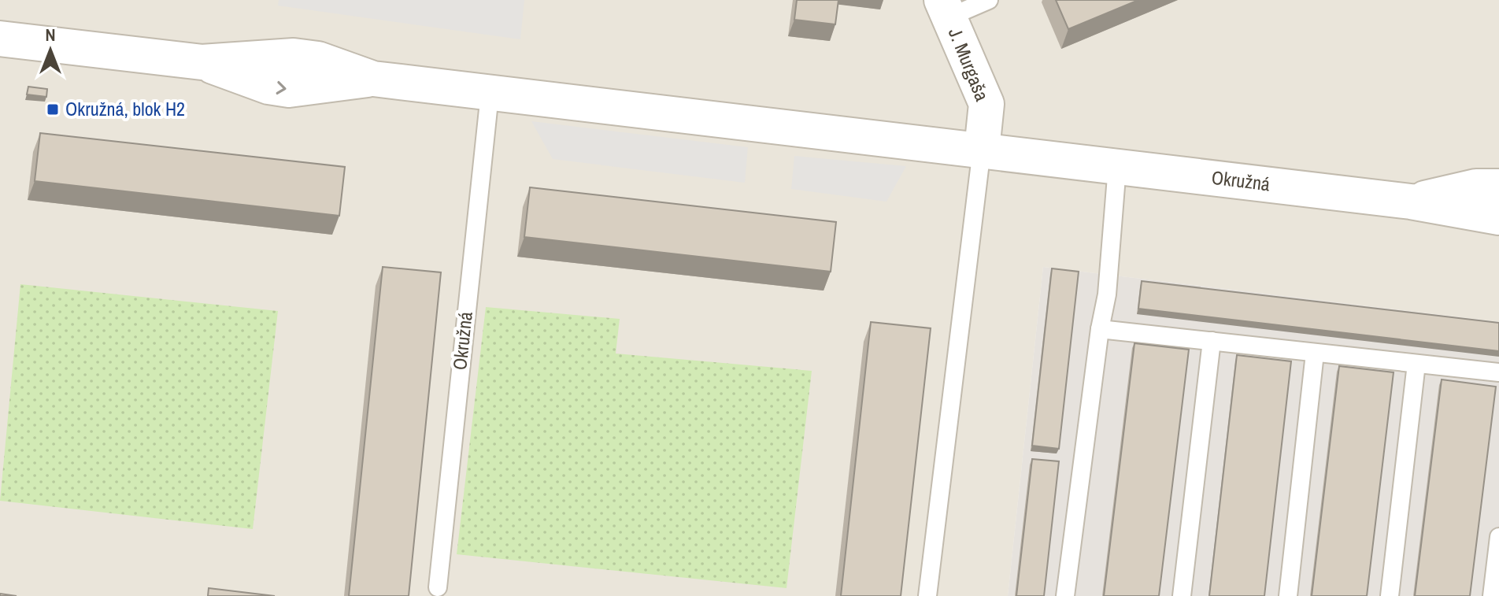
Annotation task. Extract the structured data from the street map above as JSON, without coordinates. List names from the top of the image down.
{
  "streets": {
    "street": ["J. Murgaša", "Okružná"]
  },
  "crossings": [
    ["J. Murgaša", "Okružná"]
  ],
  "places": {
    "transit": ["Okružná, blok H2"]
  },
  "north": "top"
}
